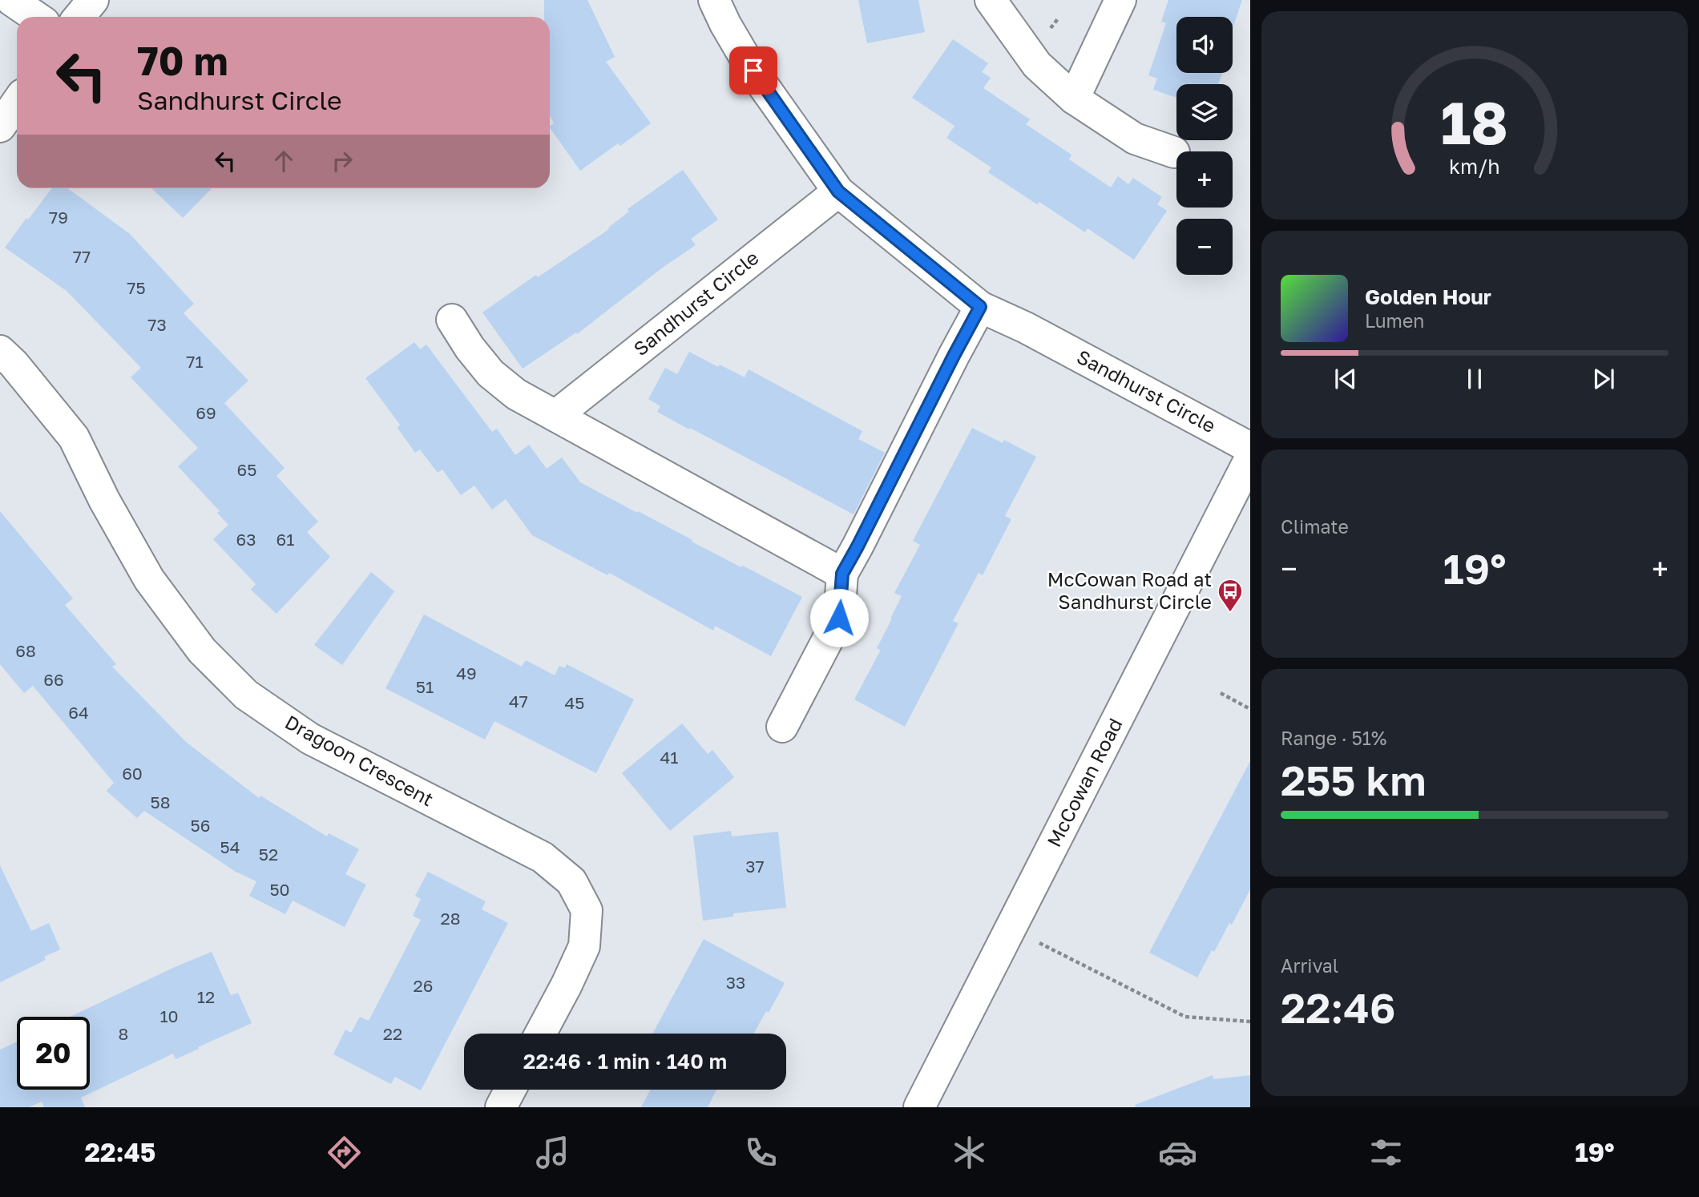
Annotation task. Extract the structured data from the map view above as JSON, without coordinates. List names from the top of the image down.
{
  "streets": {
    "street": ["Sandhurst Circle", "Dragoon Crescent", "McCowan Road"]
  },
  "places": {
    "bus stop": ["McCowan Road at Sandhurst Circle"]
  },
  "house_numbers": [
    "79",
    "77",
    "75",
    "73",
    "71",
    "69",
    "65",
    "63",
    "61",
    "68",
    "49",
    "66",
    "51",
    "47",
    "45",
    "64",
    "41",
    "60",
    "58",
    "56",
    "54",
    "52",
    "37",
    "50",
    "28",
    "33",
    "26",
    "12",
    "10",
    "8",
    "22"
  ],
  "page": {
    "map_buttons": ["+", "−"],
    "turn": ["70 m", "Sandhurst Circle"],
    "song": ["Golden Hour", "Lumen"],
    "tile": [
      "Climate",
      ["Range · 51%", "255 km"],
      ["Arrival", "22:46"]
    ],
    "heat": ["−", "19°", "+"],
    "limit": "20",
    "trip": "22:46 · 1 min · 140 m",
    "tabs": ["22:45", "19°"],
    "gauge": ["18", "km/h"]
  }
}
